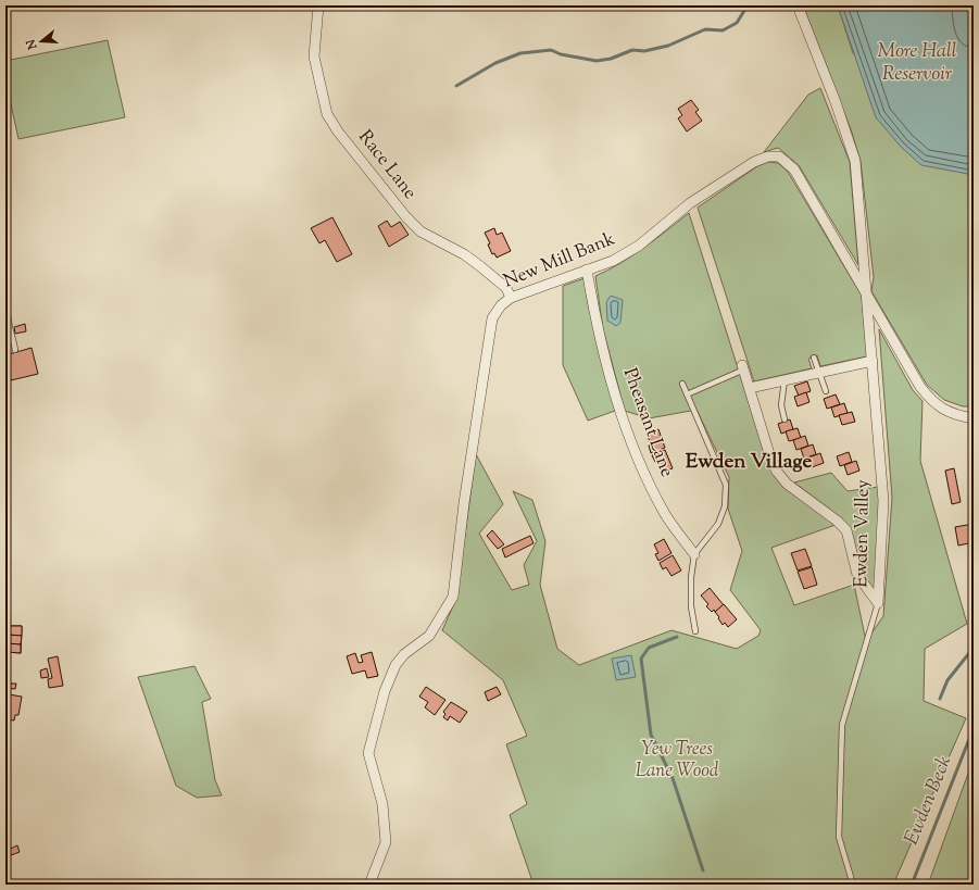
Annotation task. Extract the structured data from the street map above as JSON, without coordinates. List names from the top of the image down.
{
  "streets": {
    "street": [
      "Race Lane",
      "New Mill Bank",
      "Pheasant Lane",
      "Ewden Valley"
    ]
  },
  "crossings": [
    ["Race Lane", "New Mill Bank"],
    ["New Mill Bank", "Pheasant Lane"],
    ["New Mill Bank", "Ewden Valley"]
  ],
  "districts": ["Ewden Village"],
  "water": ["More Hall Reservoir", "Ewden Beck"],
  "parks": ["Yew Trees Lane Wood"],
  "north": "left"
}
